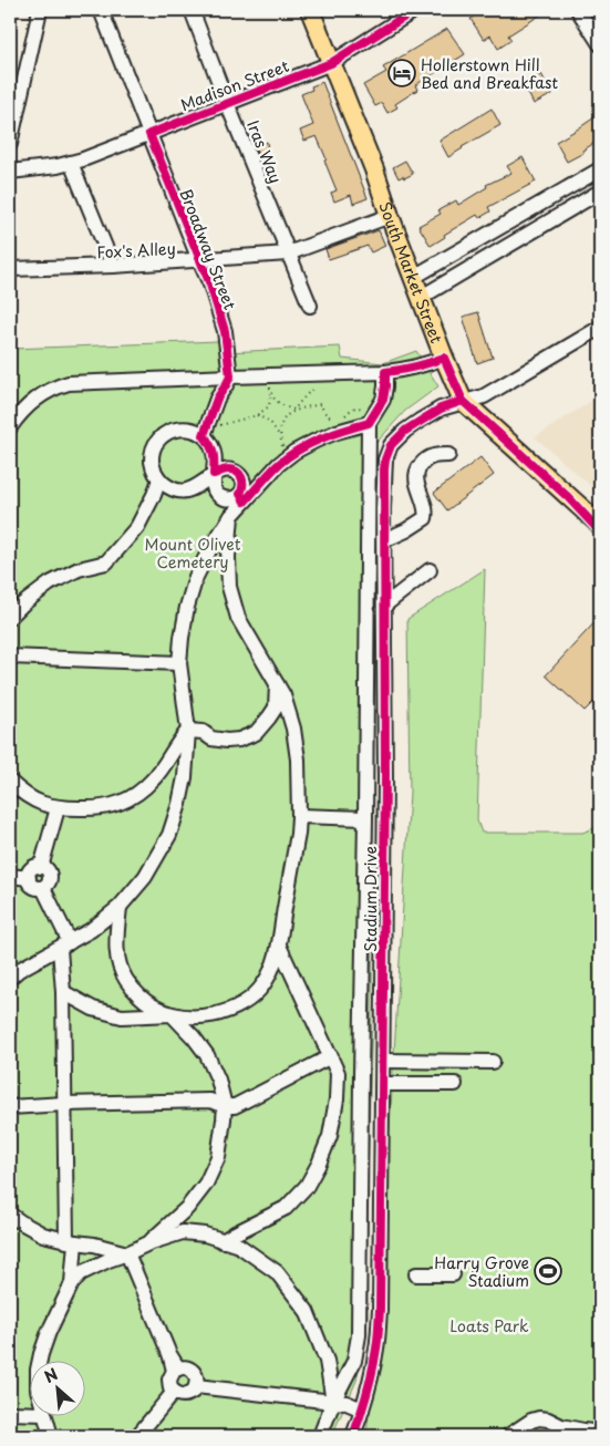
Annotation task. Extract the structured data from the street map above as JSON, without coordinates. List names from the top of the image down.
{
  "streets": {
    "main road": ["South Market Street"],
    "street": [
      "Madison Street",
      "Iras Way",
      "Broadway Street",
      "Fox's Alley",
      "Stadium Drive"
    ]
  },
  "crossings": [
    ["Madison Street", "Iras Way"],
    ["Madison Street", "Broadway Street"],
    ["Madison Street", "South Market Street"],
    ["Iras Way", "Fox's Alley"],
    ["Broadway Street", "Fox's Alley"],
    ["Fox's Alley", "South Market Street"],
    ["South Market Street", "Stadium Drive"]
  ],
  "parks": ["Mount Olivet Cemetery", "Loats Park"],
  "places": {
    "hotel": ["Hollerstown Hill Bed and Breakfast"],
    "sports": ["Harry Grove Stadium"]
  },
  "north": "top left"
}
